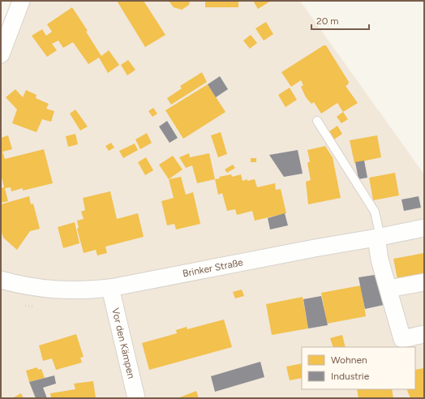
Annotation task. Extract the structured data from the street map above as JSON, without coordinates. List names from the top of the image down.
{
  "streets": {
    "street": ["Brinker Straße", "Vor den Kämpen"]
  },
  "crossings": [
    ["Brinker Straße", "Vor den Kämpen"]
  ],
  "legend": ["Wohnen", "Industrie"],
  "scale_bar": "20 m"
}
